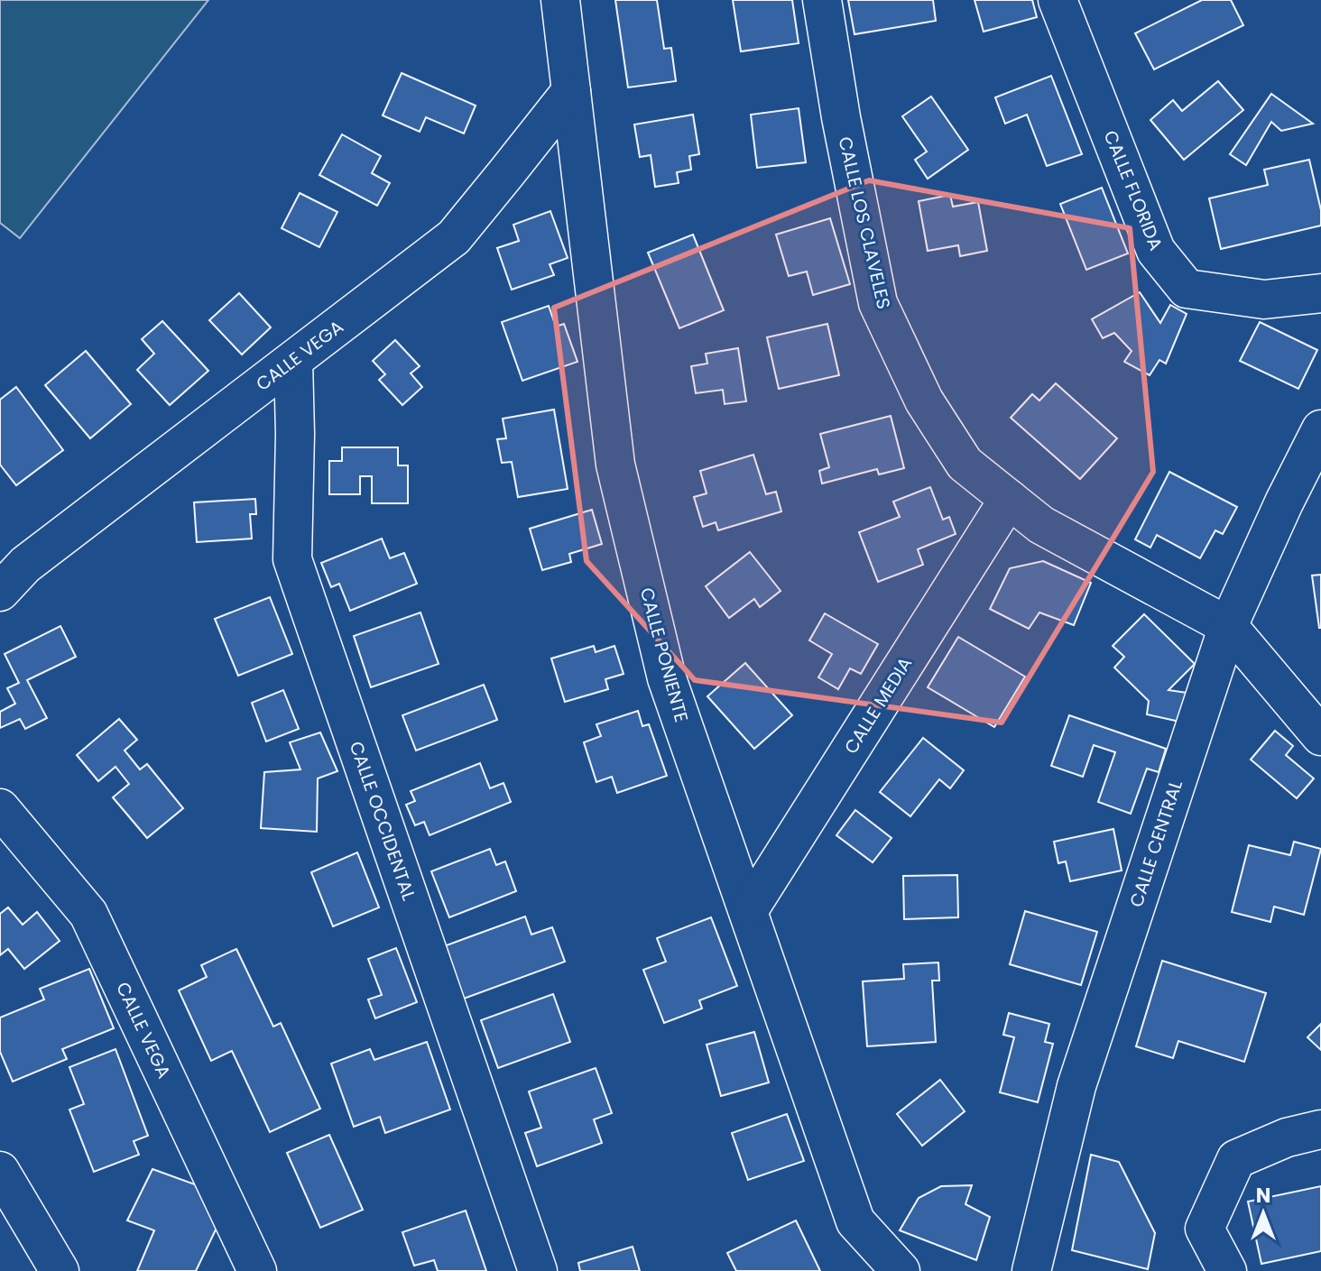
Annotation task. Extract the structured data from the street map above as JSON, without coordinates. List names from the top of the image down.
{
  "streets": {
    "street": [
      "CALLE FLORIDA",
      "CALLE LOS CLAVELES",
      "CALLE VEGA",
      "CALLE PONIENTE",
      "CALLE MEDIA",
      "CALLE OCCIDENTAL",
      "CALLE CENTRAL"
    ]
  },
  "crossings": [
    ["CALLE LOS CLAVELES", "CALLE MEDIA"],
    ["CALLE LOS CLAVELES", "CALLE CENTRAL"],
    ["CALLE VEGA", "CALLE PONIENTE"],
    ["CALLE VEGA", "CALLE OCCIDENTAL"],
    ["CALLE PONIENTE", "CALLE MEDIA"]
  ],
  "north": "top"
}
